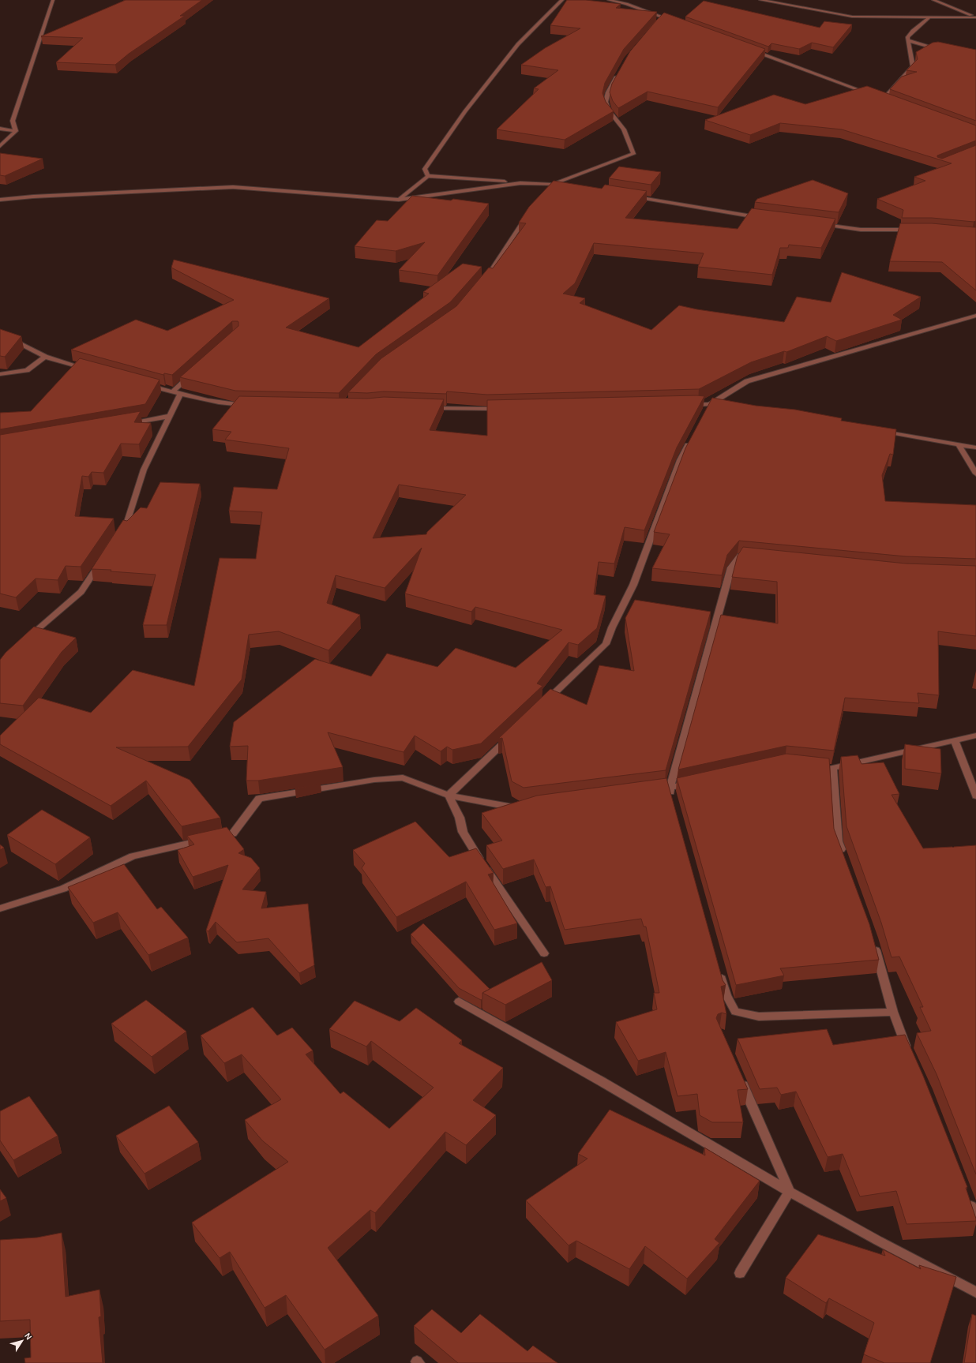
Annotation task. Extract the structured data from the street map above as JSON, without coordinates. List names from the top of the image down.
{
  "north": "top right"
}
